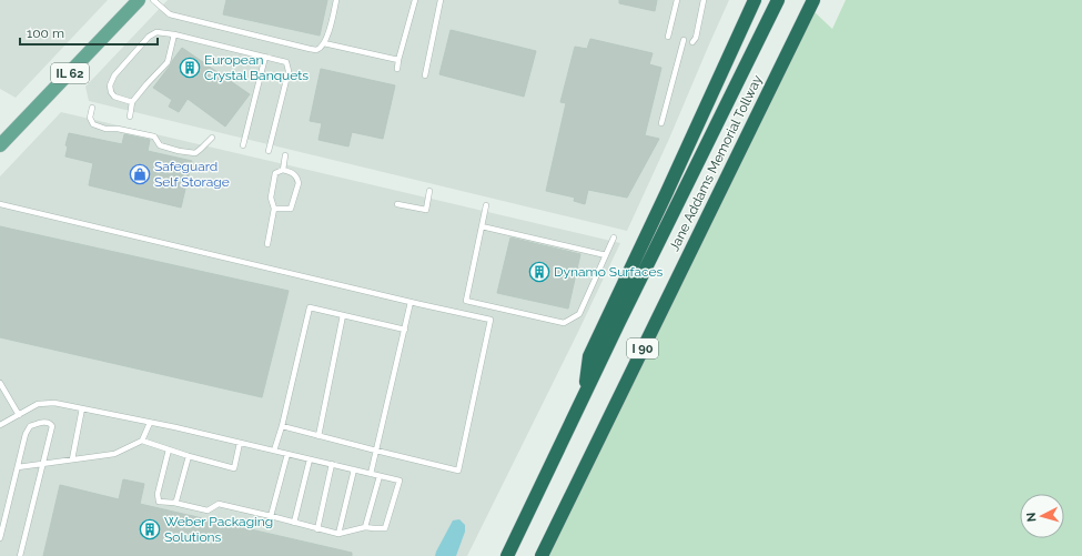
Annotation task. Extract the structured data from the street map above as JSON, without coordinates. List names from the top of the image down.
{
  "streets": {
    "highway": ["Jane Addams Memorial Tollway", "I 90"],
    "main road": ["IL 62"]
  },
  "places": {
    "building": ["European Crystal Banquets", "Dynamo Surfaces", "Weber Packaging Solutions"],
    "shop": ["Safeguard Self Storage"]
  },
  "scale_bar": "100 m",
  "north": "left"
}
